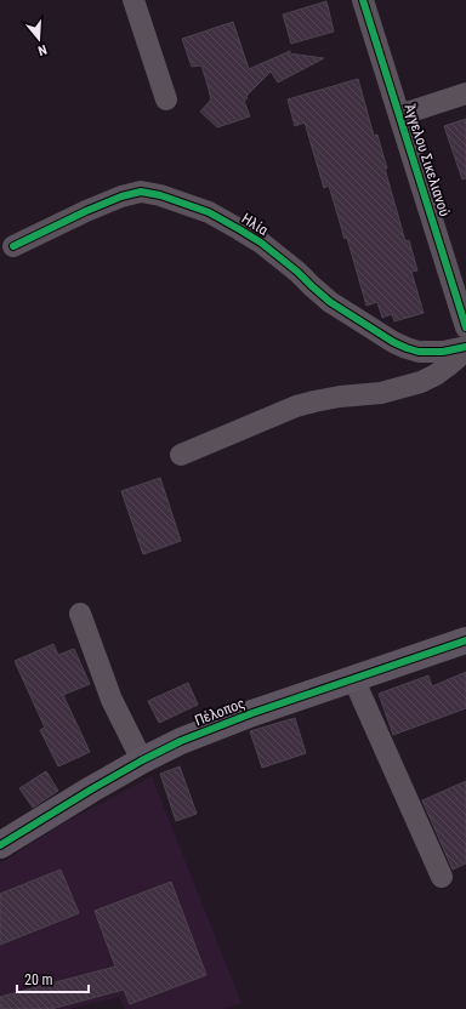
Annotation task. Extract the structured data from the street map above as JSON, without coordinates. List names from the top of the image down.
{
  "streets": {
    "street": ["Άγγελου Σικελιανού", "Ηλία", "Πέλοπος"]
  },
  "scale_bar": "20 m",
  "north": "bottom"
}
